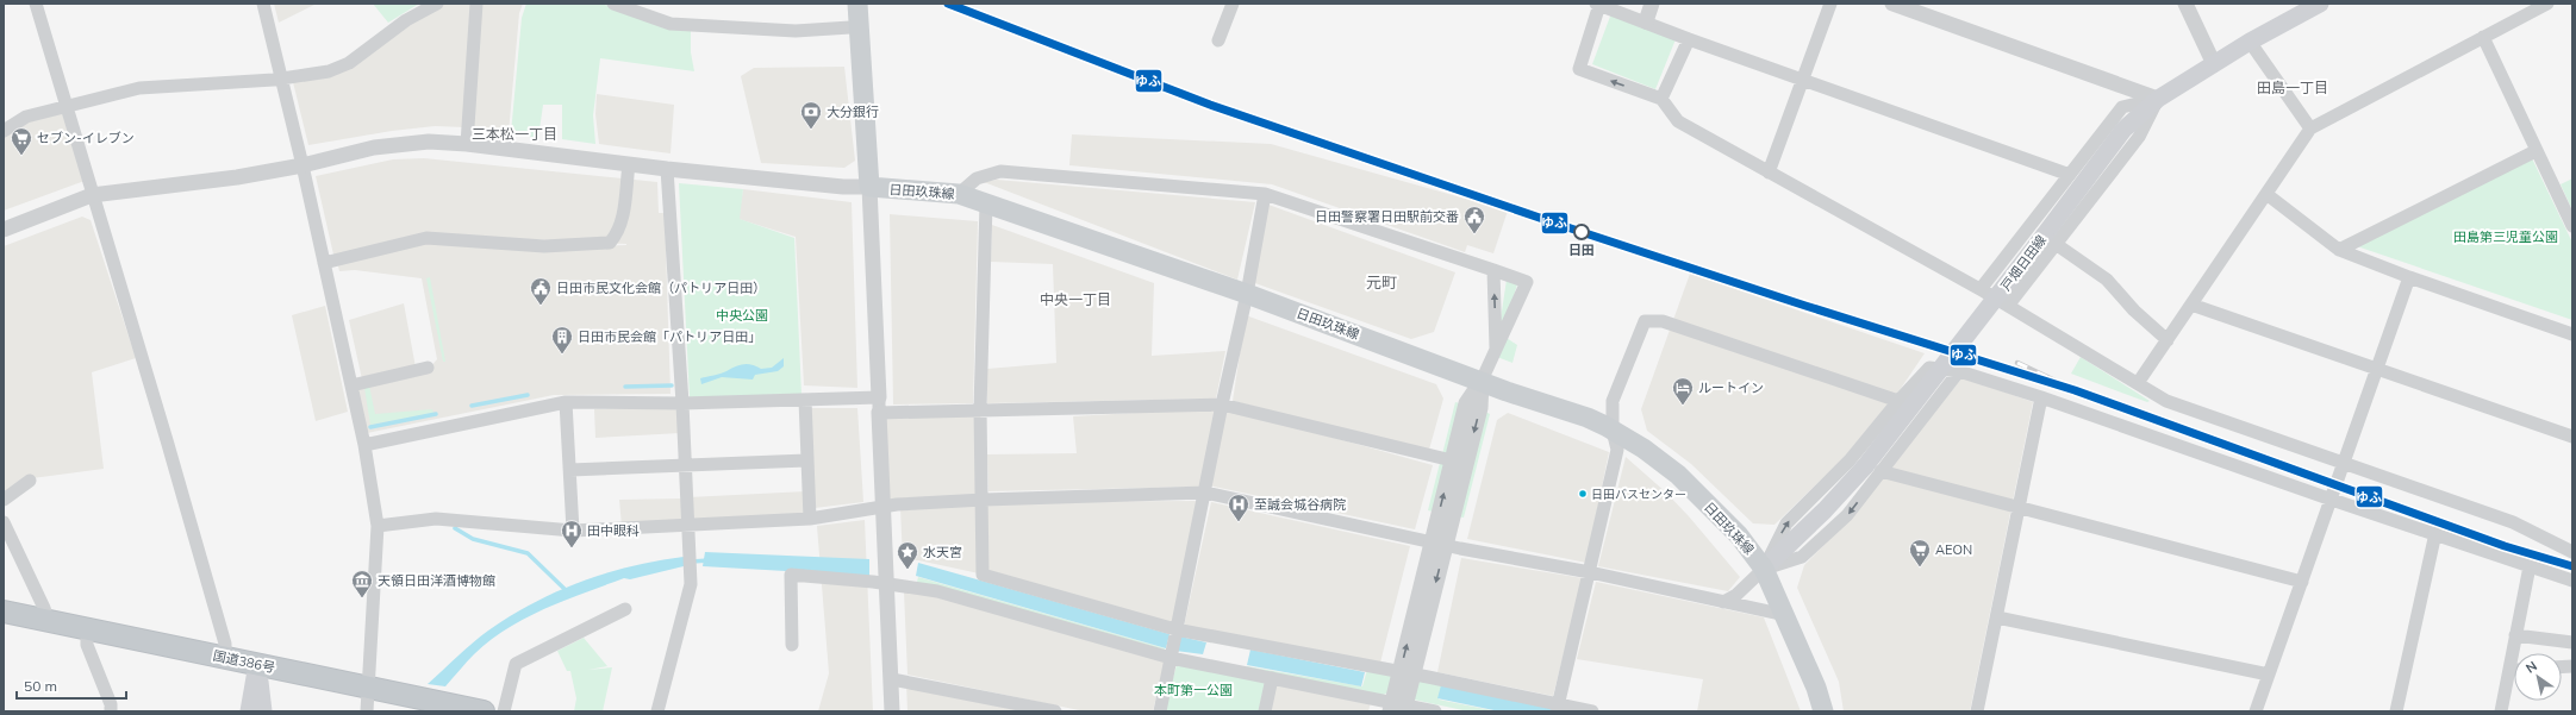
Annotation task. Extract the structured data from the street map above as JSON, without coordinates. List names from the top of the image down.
{
  "streets": {
    "highway": ["国道386号"],
    "main road": ["日田玖珠線", "戸畑日田線"]
  },
  "crossings": [
    ["日田玖珠線", "戸畑日田線"]
  ],
  "districts": [
    "田島一丁目",
    "三本松一丁目",
    "元町",
    "中央一丁目"
  ],
  "parks": ["田島第三児童公園", "中央公園", "本町第一公園"],
  "places": {
    "bank": ["大分銀行"],
    "supermarket": ["セブン-イレブン", "AEON"],
    "other": ["日田", "日田バスセンター"],
    "public building": ["日田警察署日田駅前交番", "日田市民文化会館（パトリア日田）"],
    "building": ["日田市民会館「パトリア日田」"],
    "hotel": ["ルートイン"],
    "hospital": ["至誠会城谷病院", "田中眼科"],
    "place": ["水天宮"],
    "museum": ["天領日田洋酒博物館"]
  },
  "lines": ["transit line ゆふ"],
  "scale_bar": "50 m",
  "north": "top left"
}
